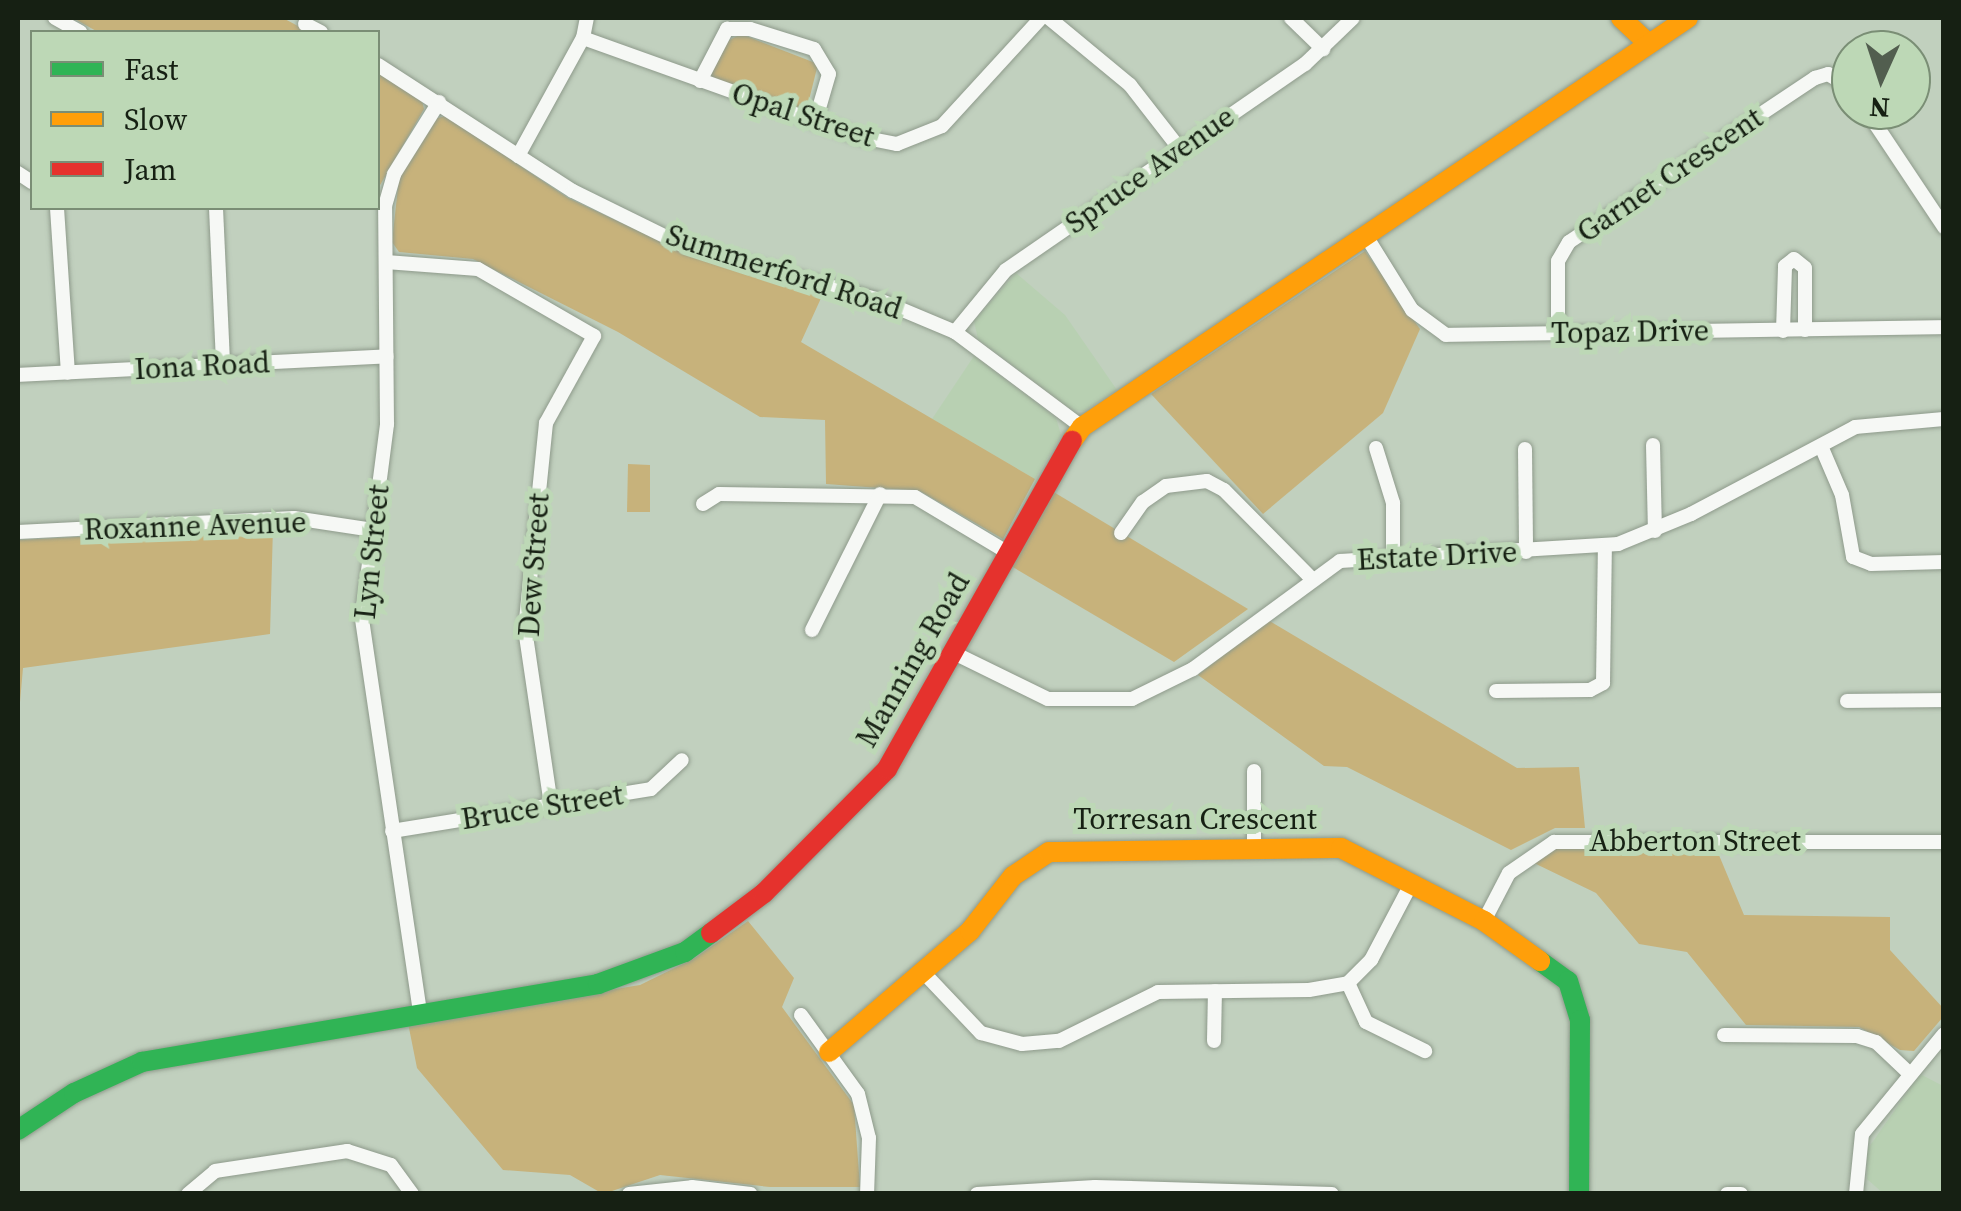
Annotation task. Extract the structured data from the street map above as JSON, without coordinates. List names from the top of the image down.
{
  "streets": {
    "street": [
      "Opal Street",
      "Spruce Avenue",
      "Garnet Crescent",
      "Summerford Road",
      "Topaz Drive",
      "Iona Road",
      "Roxanne Avenue",
      "Lyn Street",
      "Estate Drive",
      "Dew Street",
      "Manning Road",
      "Bruce Street",
      "Torresan Crescent",
      "Abberton Street"
    ]
  },
  "crossings": [
    ["Spruce Avenue", "Summerford Road"],
    ["Garnet Crescent", "Topaz Drive"],
    ["Summerford Road", "Lyn Street"],
    ["Summerford Road", "Manning Road"],
    ["Topaz Drive", "Manning Road"],
    ["Iona Road", "Lyn Street"],
    ["Roxanne Avenue", "Lyn Street"],
    ["Lyn Street", "Dew Street"],
    ["Lyn Street", "Manning Road"],
    ["Lyn Street", "Bruce Street"],
    ["Estate Drive", "Manning Road"],
    ["Dew Street", "Bruce Street"],
    ["Torresan Crescent", "Abberton Street"]
  ],
  "legend": ["Fast", "Slow", "Jam"],
  "north": "bottom"
}
